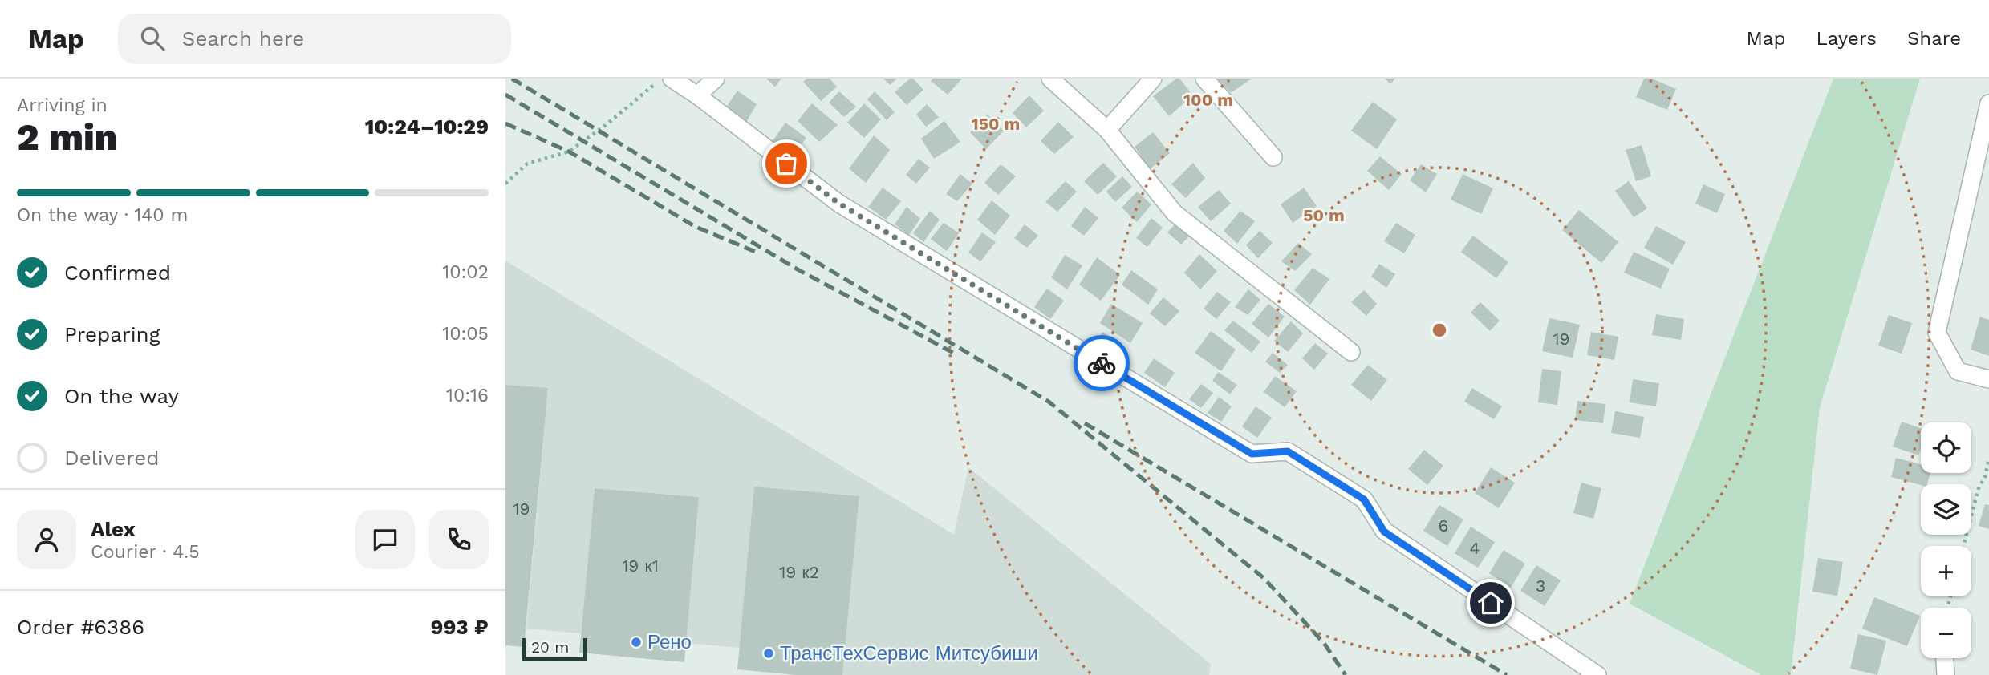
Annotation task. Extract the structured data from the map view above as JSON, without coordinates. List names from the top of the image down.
{
  "places": ["Рено", "ТрансТехСервис Митсубиши"],
  "house_numbers": [
    "19",
    "19",
    "6",
    "4",
    "19 к1",
    "19 к2",
    "3"
  ],
  "scale_bar": "20 m",
  "page": {
    "header": "Map",
    "search": "Search here",
    "nav": ["Map", "Layers", "Share"],
    "heading": ["2 min", "Arriving in", "10:24–10:29"],
    "panel": [
      "Alex",
      "Courier · 4.5",
      "Order #6386",
      "993 ₽"
    ],
    "bar": "On the way · 140 m",
    "list": [
      ["Confirmed", "10:02"],
      ["Preparing", "10:05"],
      ["On the way", "10:16"],
      "Delivered"
    ],
    "map_buttons": ["+", "−"],
    "scale": "20 m"
  },
  "rings": ["100 m", "150 m", "50 m"]
}
